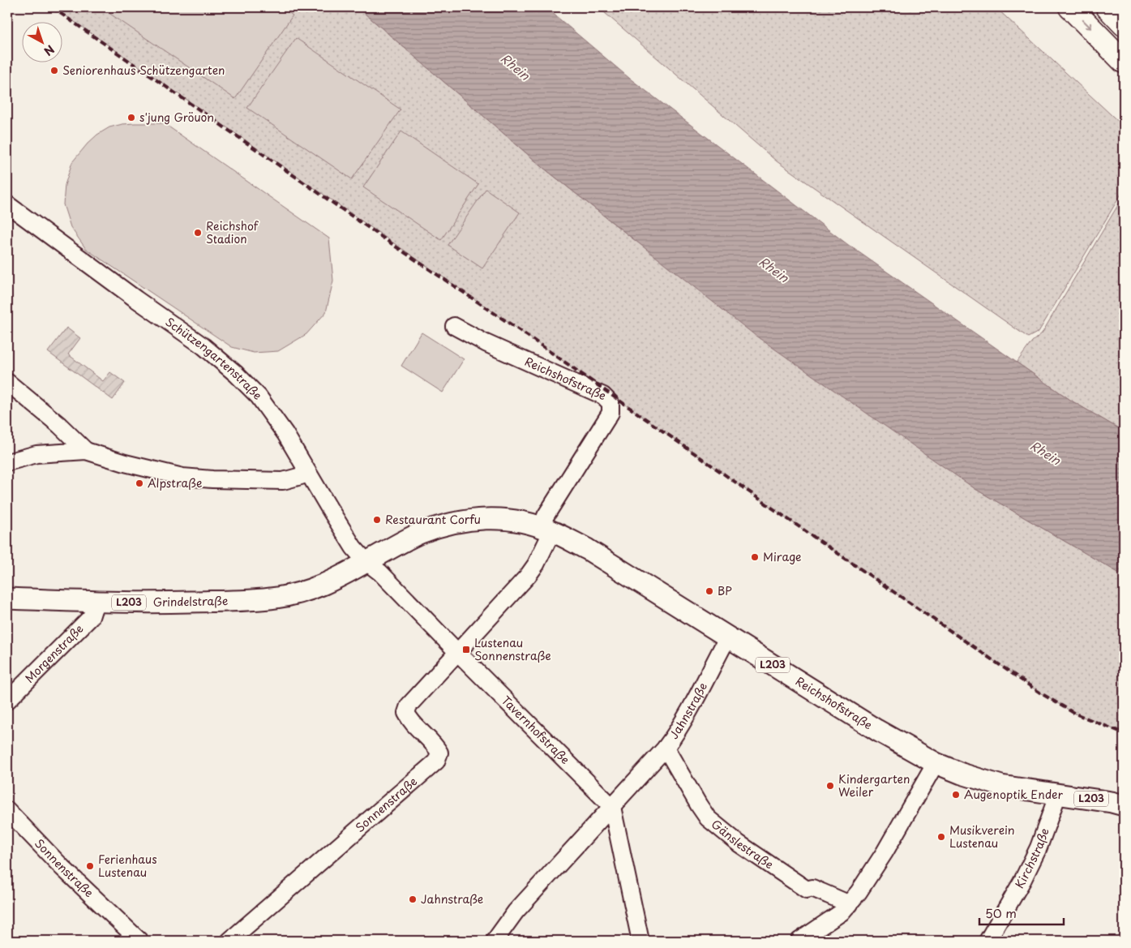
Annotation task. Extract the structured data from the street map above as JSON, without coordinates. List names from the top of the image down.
{
  "streets": {
    "main road": ["Reichshofstraße", "Grindelstraße", "L203"],
    "street": [
      "Schützengartenstraße",
      "Morgenstraße",
      "Jahnstraße",
      "Tavernhofstraße",
      "Sonnenstraße",
      "Gänslestraße",
      "Kirchstraße"
    ]
  },
  "crossings": [
    ["Schützengartenstraße", "Reichshofstraße"],
    ["Schützengartenstraße", "Grindelstraße"],
    ["Schützengartenstraße", "Tavernhofstraße"],
    ["Reichshofstraße", "Grindelstraße"],
    ["Reichshofstraße", "L203"],
    ["Reichshofstraße", "Jahnstraße"],
    ["Reichshofstraße", "Tavernhofstraße"],
    ["Reichshofstraße", "Kirchstraße"],
    ["Grindelstraße", "Morgenstraße"],
    ["Grindelstraße", "Tavernhofstraße"],
    ["L203", "Kirchstraße"],
    ["Jahnstraße", "Tavernhofstraße"],
    ["Jahnstraße", "Gänslestraße"],
    ["Tavernhofstraße", "Sonnenstraße"]
  ],
  "water": ["Rhein"],
  "places": {
    "other": [
      "Seniorenhaus Schützengarten",
      "s'jung Gröuon",
      "Reichshof Stadion",
      "Alpstraße",
      "Restaurant Corfu",
      "Mirage",
      "BP",
      "Kindergarten Weiler",
      "Augenoptik Ender",
      "Musikverein Lustenau",
      "Ferienhaus Lustenau",
      "Jahnstraße"
    ],
    "transit": ["Lustenau Sonnenstraße"]
  },
  "scale_bar": "50 m",
  "north": "bottom right"
}
